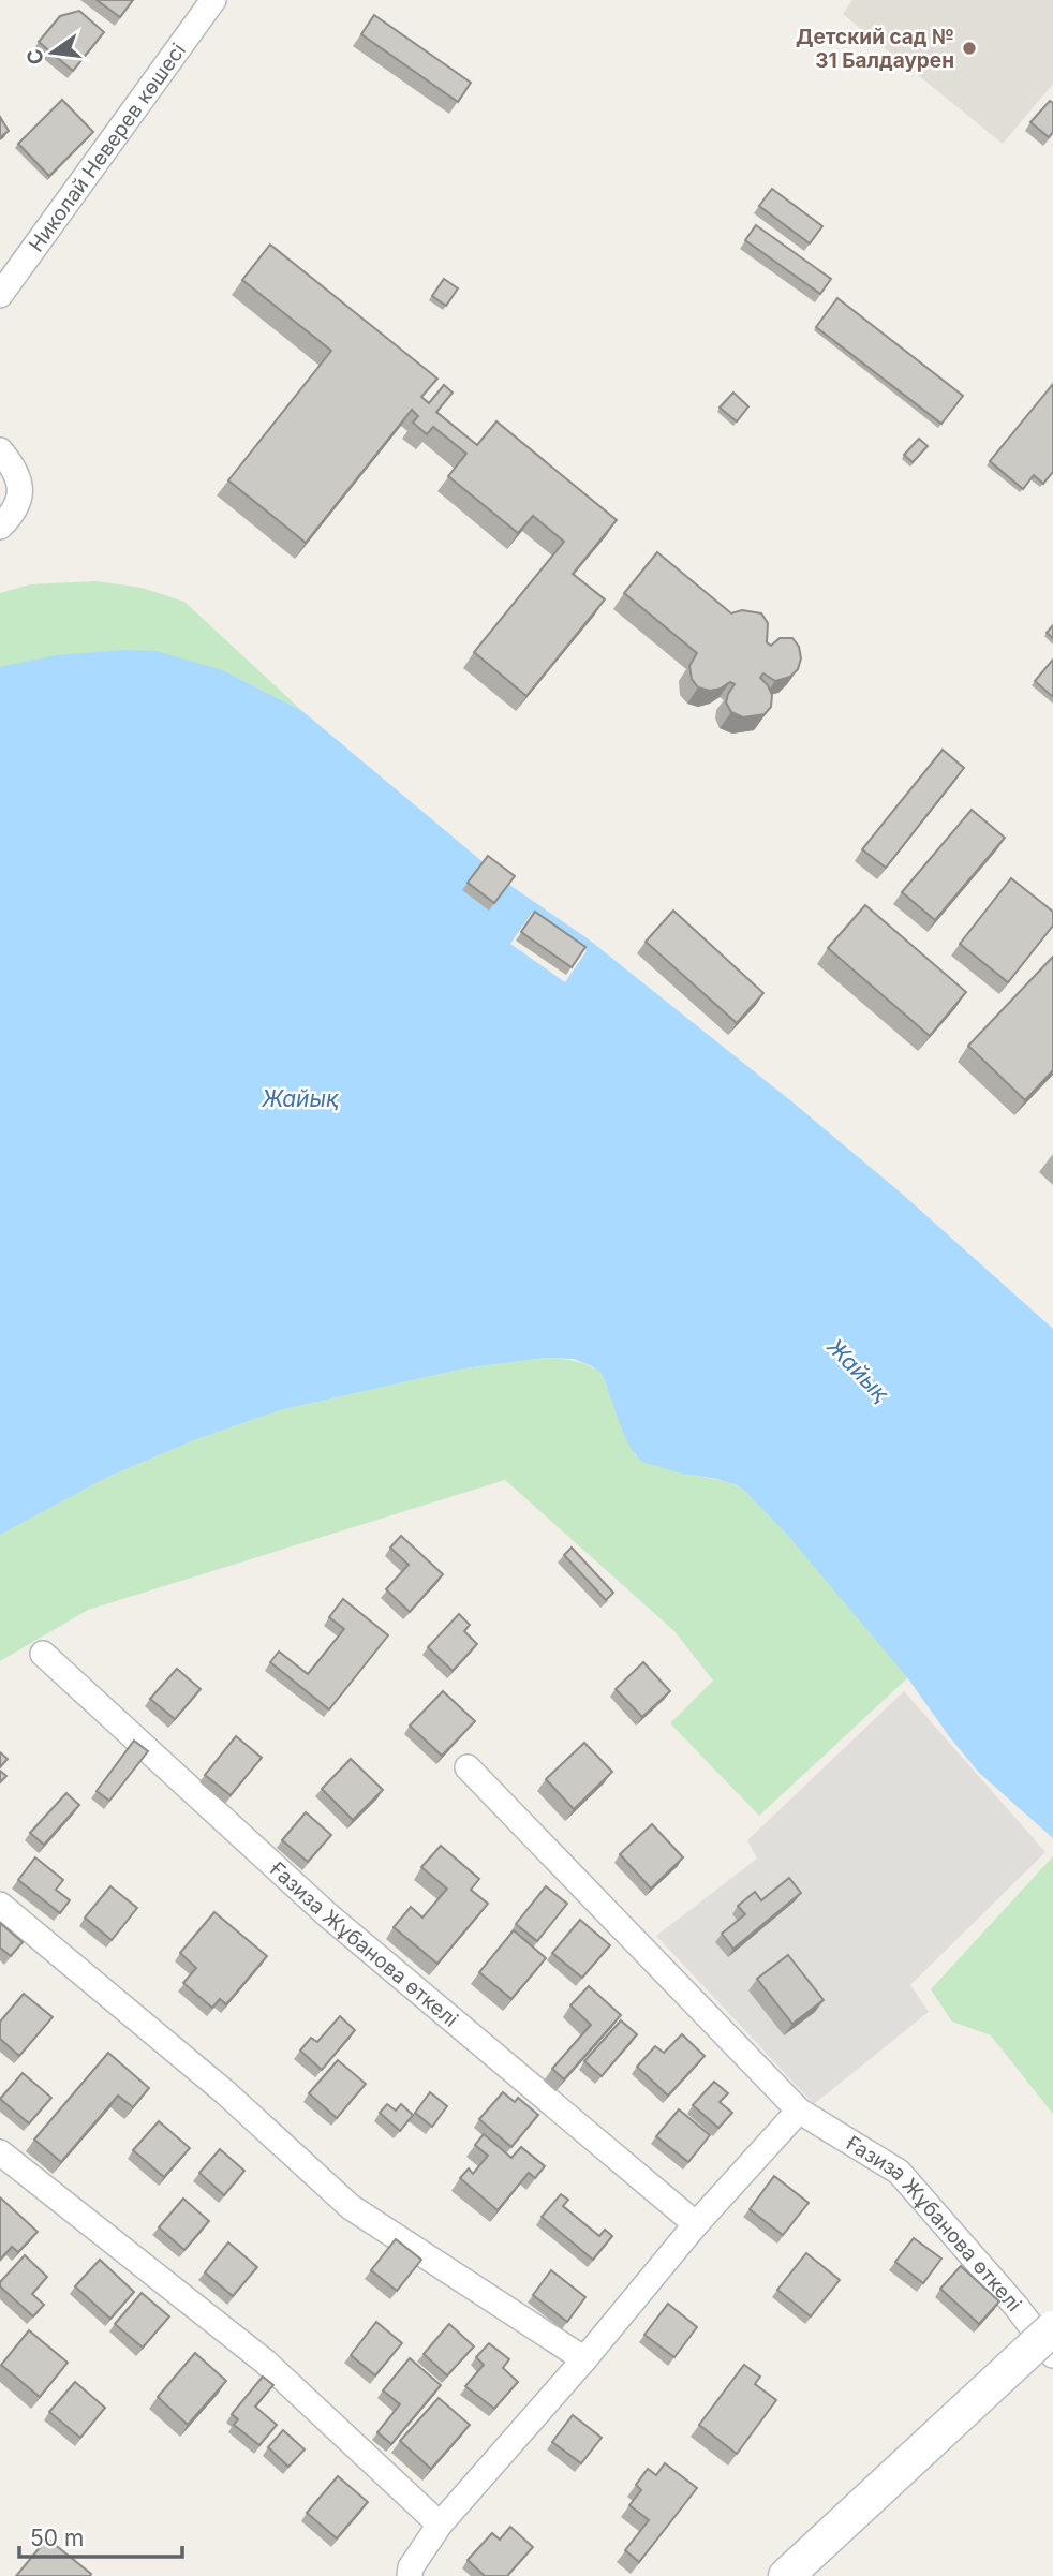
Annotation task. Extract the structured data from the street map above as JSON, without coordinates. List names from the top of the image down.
{
  "streets": {
    "street": ["Николай Неверев көшесі", "Ғазиза Жұбанова өткелі"]
  },
  "water": ["Жайық"],
  "places": ["Детский сад № 31 Балдаурен"],
  "scale_bar": "50 m",
  "north": "left"
}
